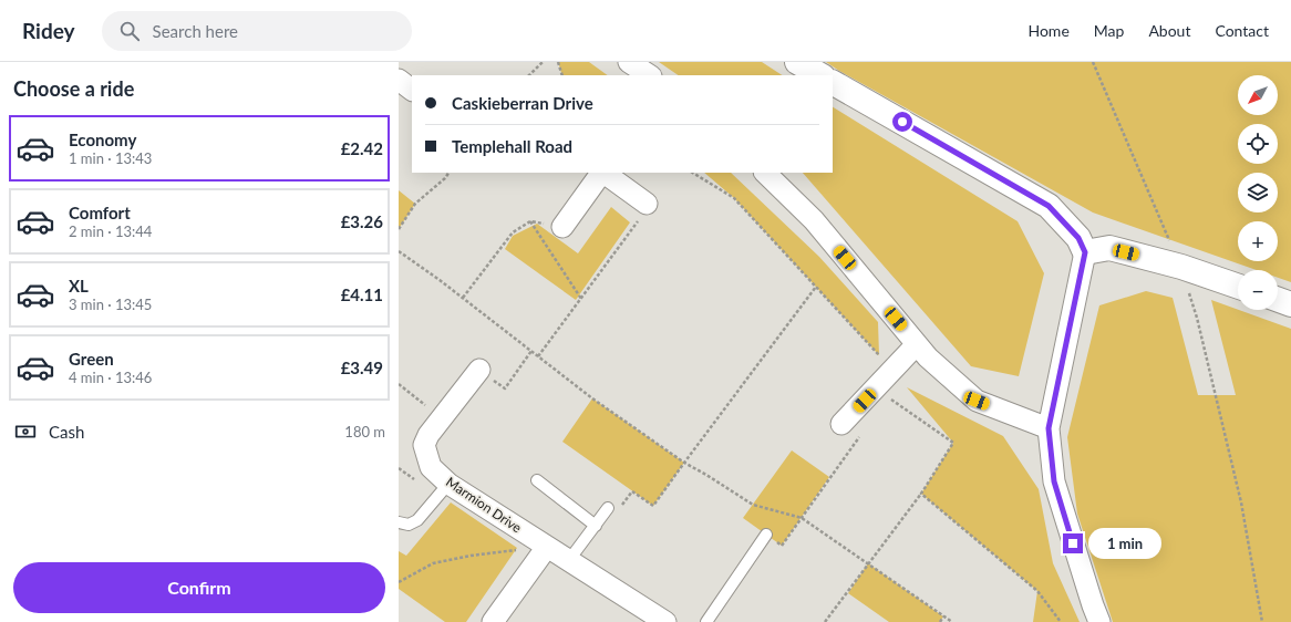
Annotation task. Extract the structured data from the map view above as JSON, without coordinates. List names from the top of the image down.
{
  "streets": {
    "street": ["Marmion Drive"]
  },
  "north": "bottom left",
  "page": {
    "header": "Ridey",
    "search": "Search here",
    "nav": [
      "Home",
      "Map",
      "About",
      "Contact"
    ],
    "heading": "Choose a ride",
    "map_buttons": ["+", "−"],
    "banner": ["Caskieberran Drive", "Templehall Road"],
    "list": [
      {
        "name": "Economy",
        "note": "1 min · 13:43",
        "value": "£2.42"
      },
      {
        "name": "Comfort",
        "note": "2 min · 13:44",
        "value": "£3.26"
      },
      {
        "name": "XL",
        "note": "3 min · 13:45",
        "value": "£4.11"
      },
      {
        "name": "Green",
        "note": "4 min · 13:46",
        "value": "£3.49"
      }
    ],
    "pay": ["Cash", "180 m"],
    "bubble": "1 min",
    "buttons": "Confirm"
  }
}
